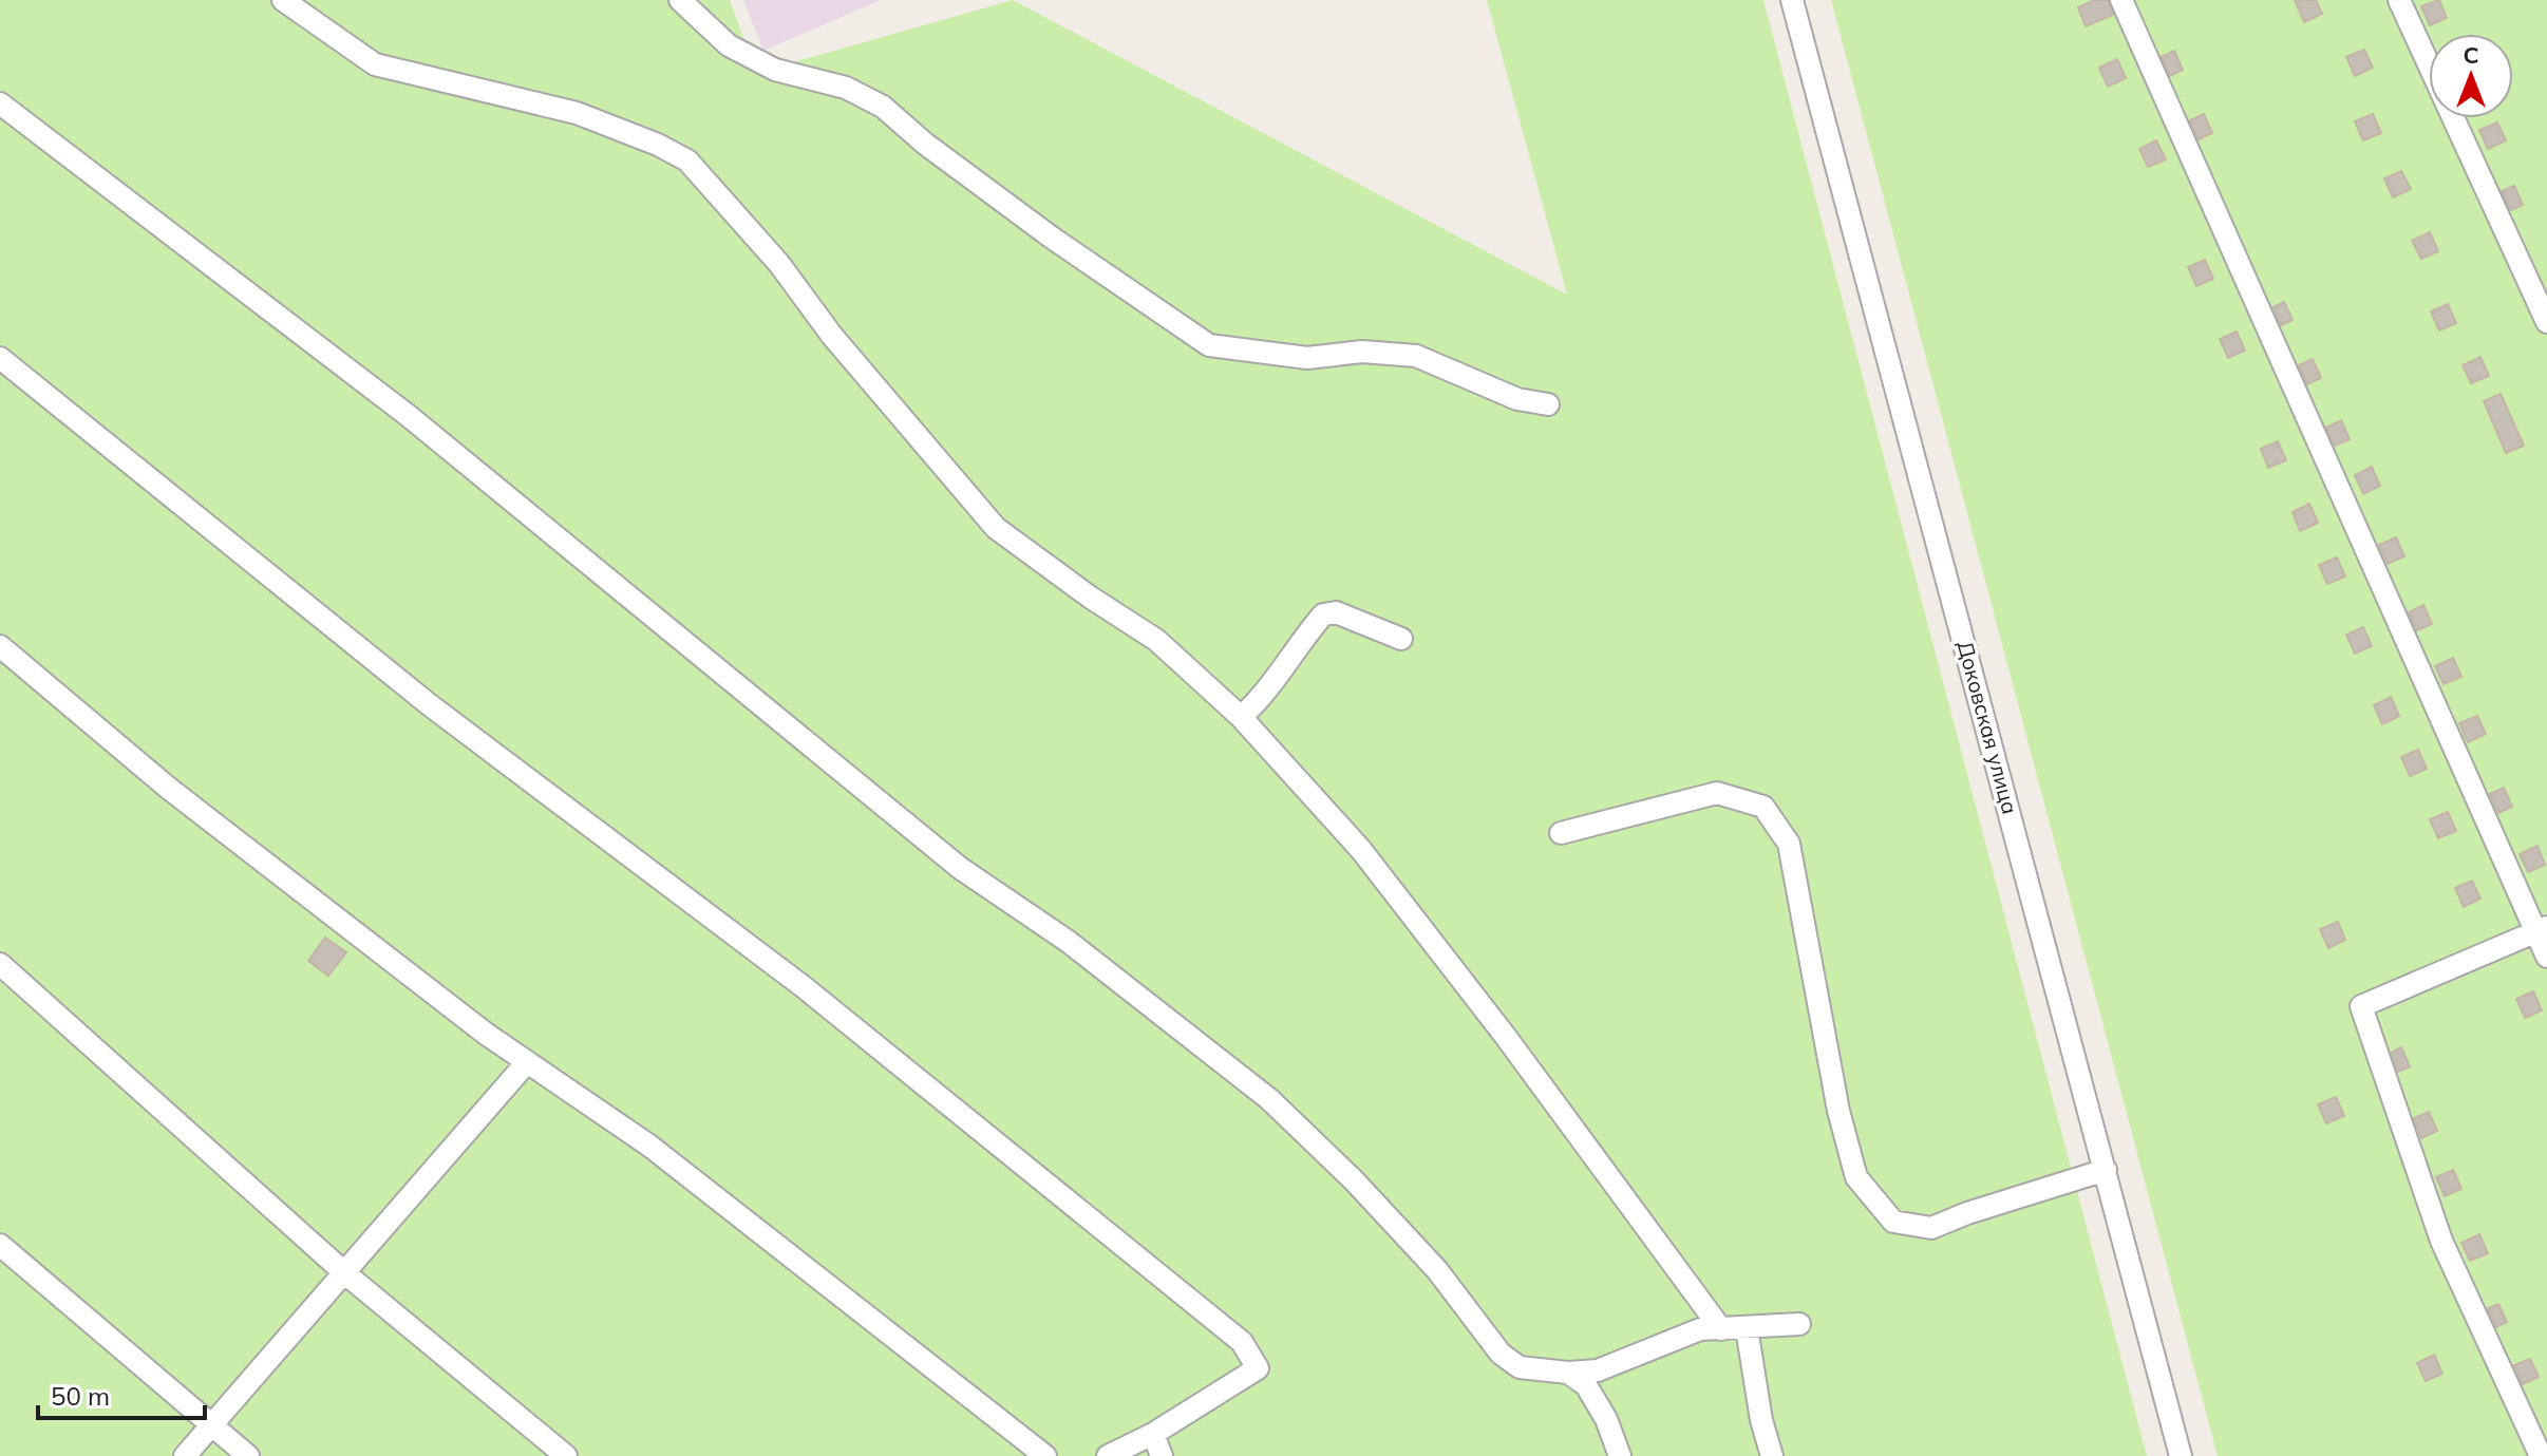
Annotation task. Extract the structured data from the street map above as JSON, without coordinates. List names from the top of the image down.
{
  "streets": {
    "street": ["Доковская улица"]
  },
  "scale_bar": "50 m",
  "north": "top"
}
